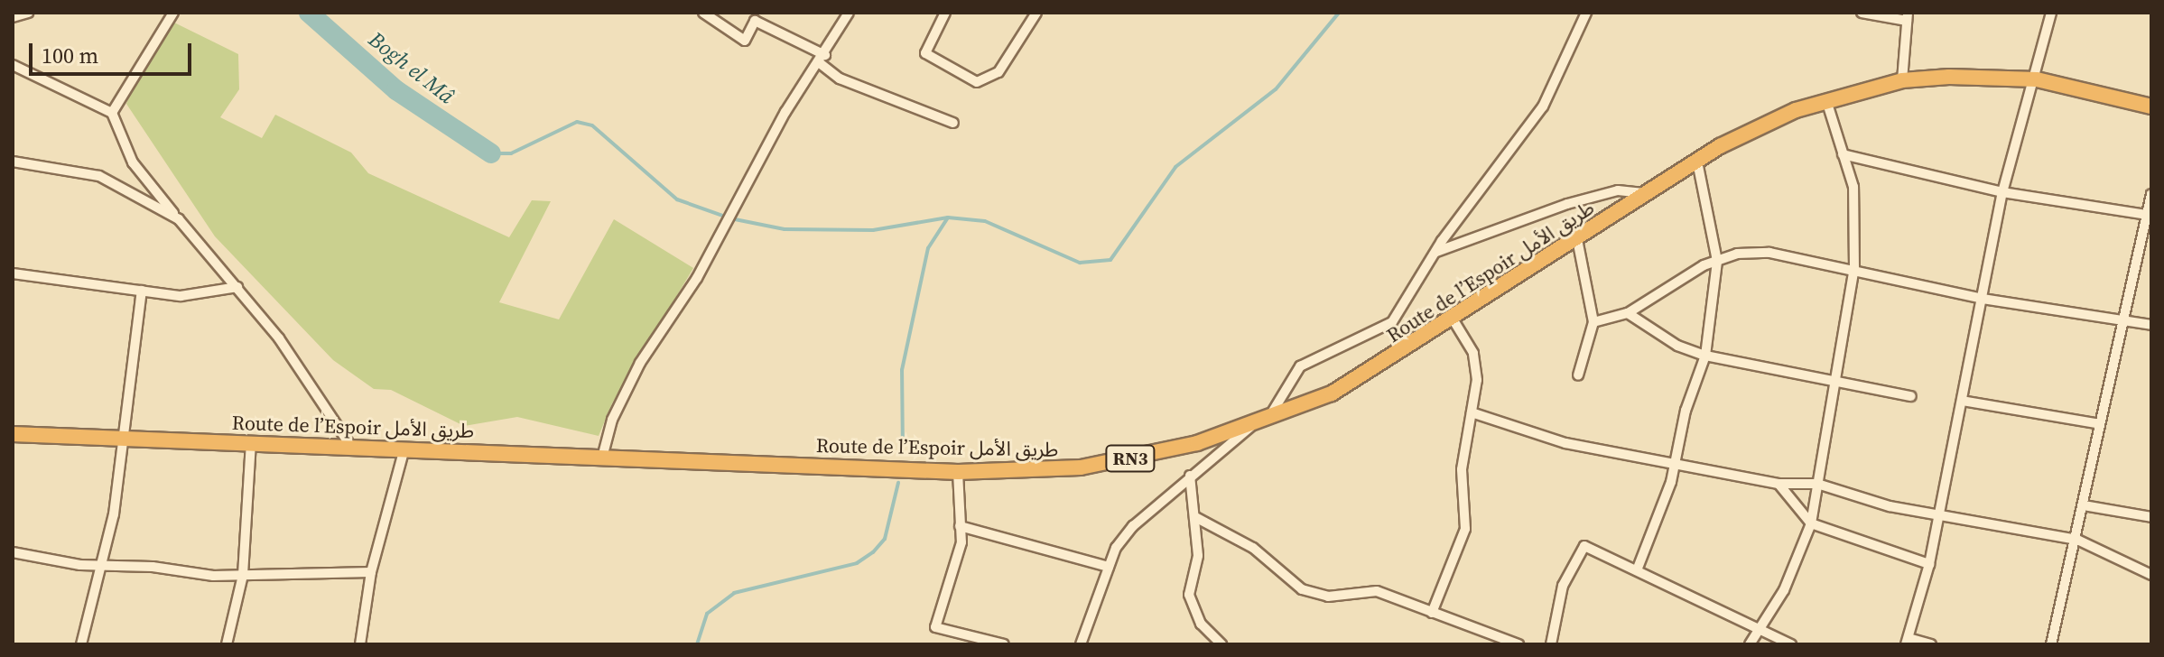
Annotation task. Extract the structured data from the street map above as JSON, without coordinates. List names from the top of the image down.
{
  "streets": {
    "highway": ["Route de l’Espoir طريق الأمل", "RN3"]
  },
  "water": ["Bogh el Mâ"],
  "scale_bar": "100 m"
}
